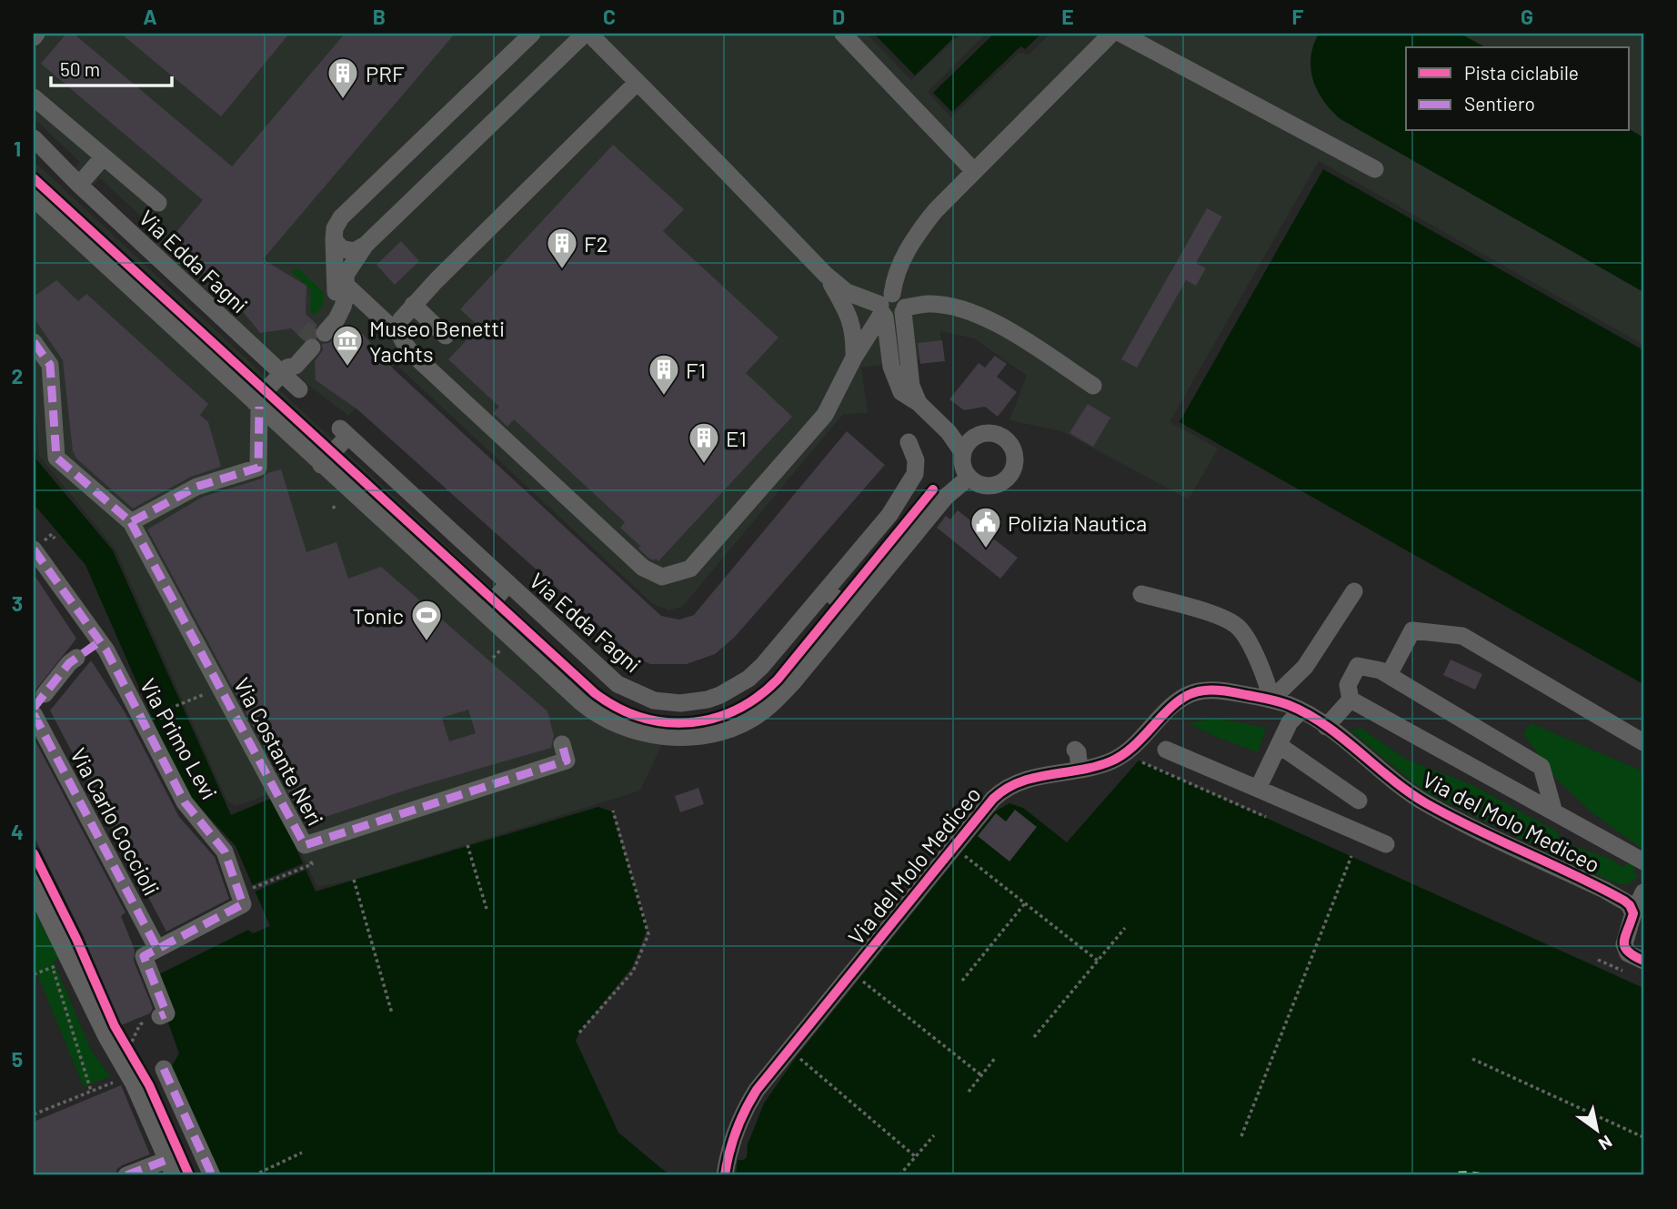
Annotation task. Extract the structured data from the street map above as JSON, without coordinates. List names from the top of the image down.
{
  "streets": {
    "street": [
      "Via Edda Fagni",
      "Via Primo Levi",
      "Via Costante Neri",
      "Via Carlo Coccioli",
      "Via del Molo Mediceo"
    ]
  },
  "crossings": [
    ["Via Primo Levi", "Via Carlo Coccioli"]
  ],
  "places": {
    "building": [
      "PRF",
      "F2",
      "F1",
      "E1"
    ],
    "museum": ["Museo Benetti Yachts"],
    "public building": ["Polizia Nautica"],
    "sports": ["Tonic"]
  },
  "legend": ["Pista ciclabile", "Sentiero"],
  "scale_bar": "50 m",
  "north": "bottom right",
  "grid": {
    "columns": [
      "A",
      "B",
      "C",
      "D",
      "E",
      "F",
      "G"
    ],
    "rows": [
      "1",
      "2",
      "3",
      "4",
      "5"
    ]
  }
}
